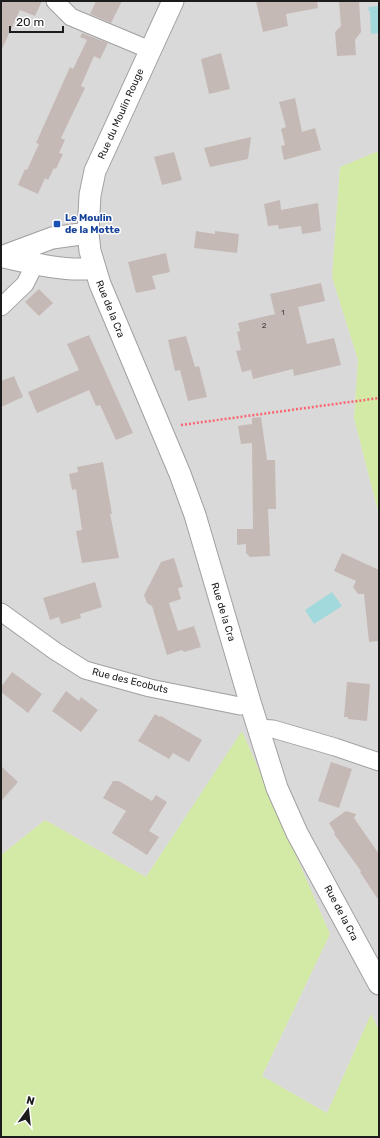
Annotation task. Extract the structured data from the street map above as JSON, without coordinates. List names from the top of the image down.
{
  "streets": {
    "street": ["Rue du Moulin Rouge", "Rue de la Cra", "Rue des Ecobuts"]
  },
  "crossings": [
    ["Rue du Moulin Rouge", "Rue de la Cra"],
    ["Rue de la Cra", "Rue des Ecobuts"]
  ],
  "places": {
    "transit": ["Le Moulin de la Motte"]
  },
  "house_numbers": ["1", "2"],
  "scale_bar": "20 m",
  "north": "top"
}
